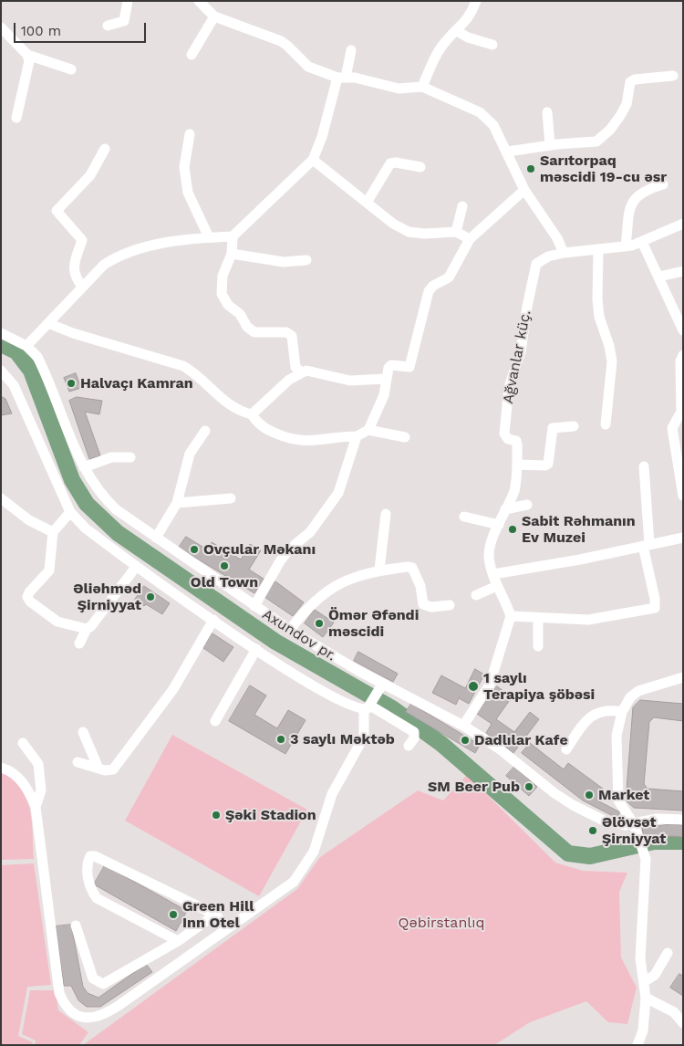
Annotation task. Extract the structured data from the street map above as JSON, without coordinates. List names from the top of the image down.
{
  "streets": {
    "street": ["Ağvanlar küç.", "Axundov pr."]
  },
  "parks": ["Qəbirstanlıq"],
  "places": [
    "Sarıtorpaq məscidi 19-cu əsr",
    "Halvaçı Kamran",
    "Sabit Rəhmanın Ev Muzei",
    "Ovçular Məkanı",
    "Old Town",
    "Əliəhməd Şirniyyat",
    "Ömər Əfəndi məscidi",
    "1 saylı Terapiya şöbəsi",
    "3 saylı Məktəb",
    "Dadlılar Kafe",
    "SM Beer Pub",
    "Market",
    "Şəki Stadion",
    "Əlövsət Şirniyyat",
    "Green Hill Inn Otel"
  ],
  "scale_bar": "100 m"
}
